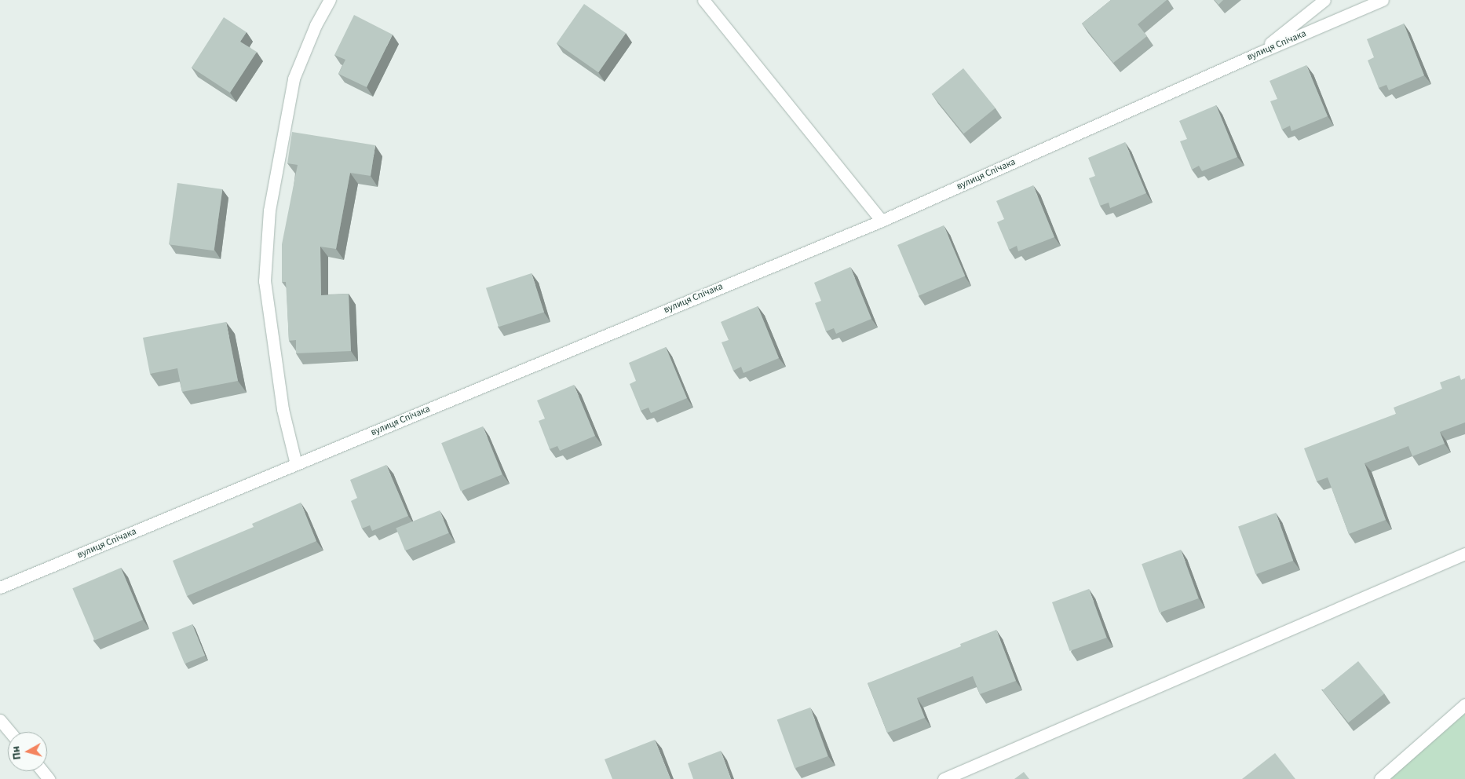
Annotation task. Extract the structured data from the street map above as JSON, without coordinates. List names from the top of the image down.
{
  "streets": {
    "street": ["вулиця Спічака"]
  },
  "north": "left"
}
